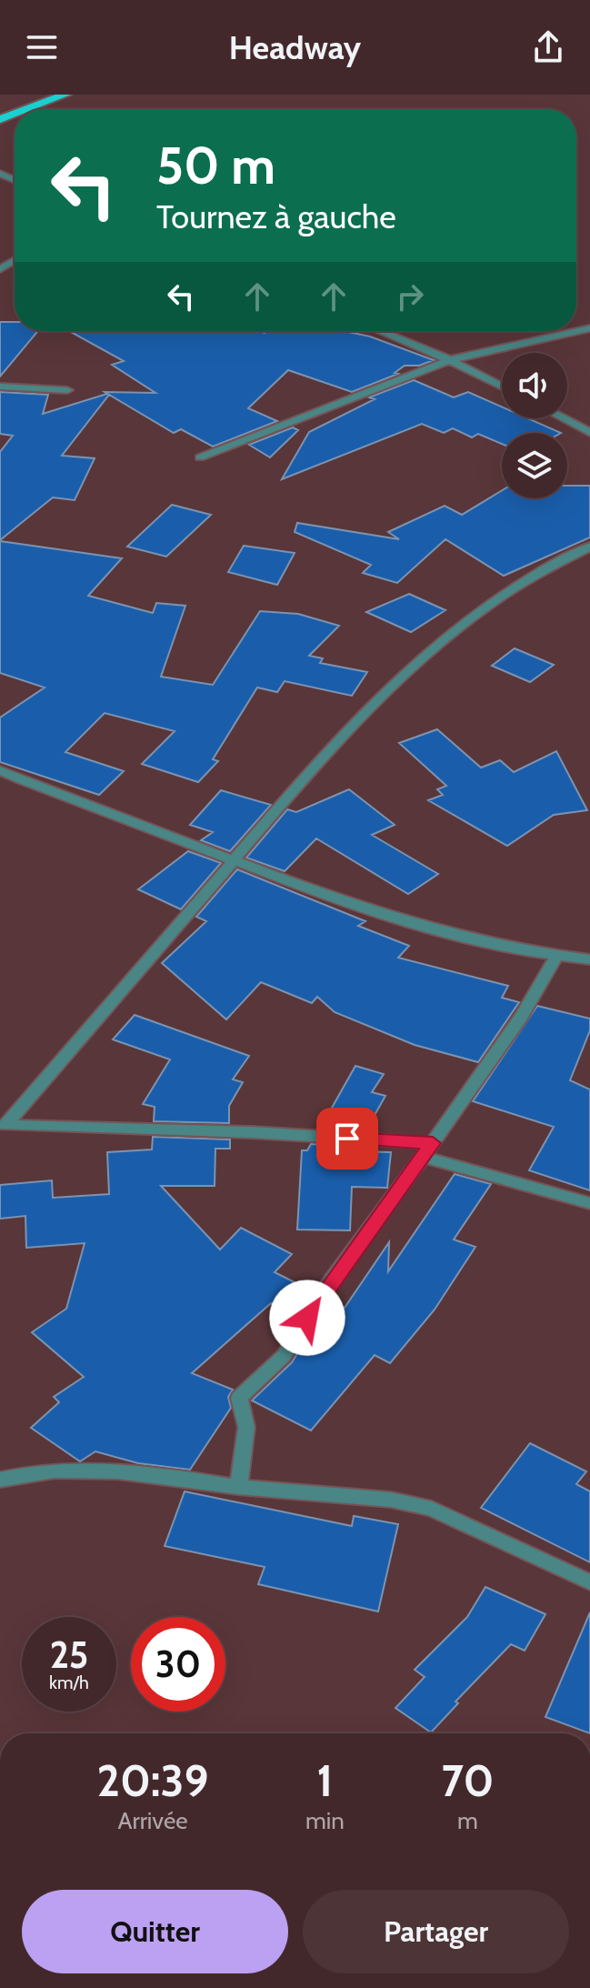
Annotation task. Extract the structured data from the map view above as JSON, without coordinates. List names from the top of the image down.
{
  "page": {
    "header": "Headway",
    "turn": ["50 m", "Tournez à gauche"],
    "speed": "25 km/h",
    "limit": "30",
    "eta": [
      "20:39",
      "Arrivée",
      "1",
      "min",
      "70",
      "m"
    ],
    "buttons": ["Quitter", "Partager"]
  }
}
